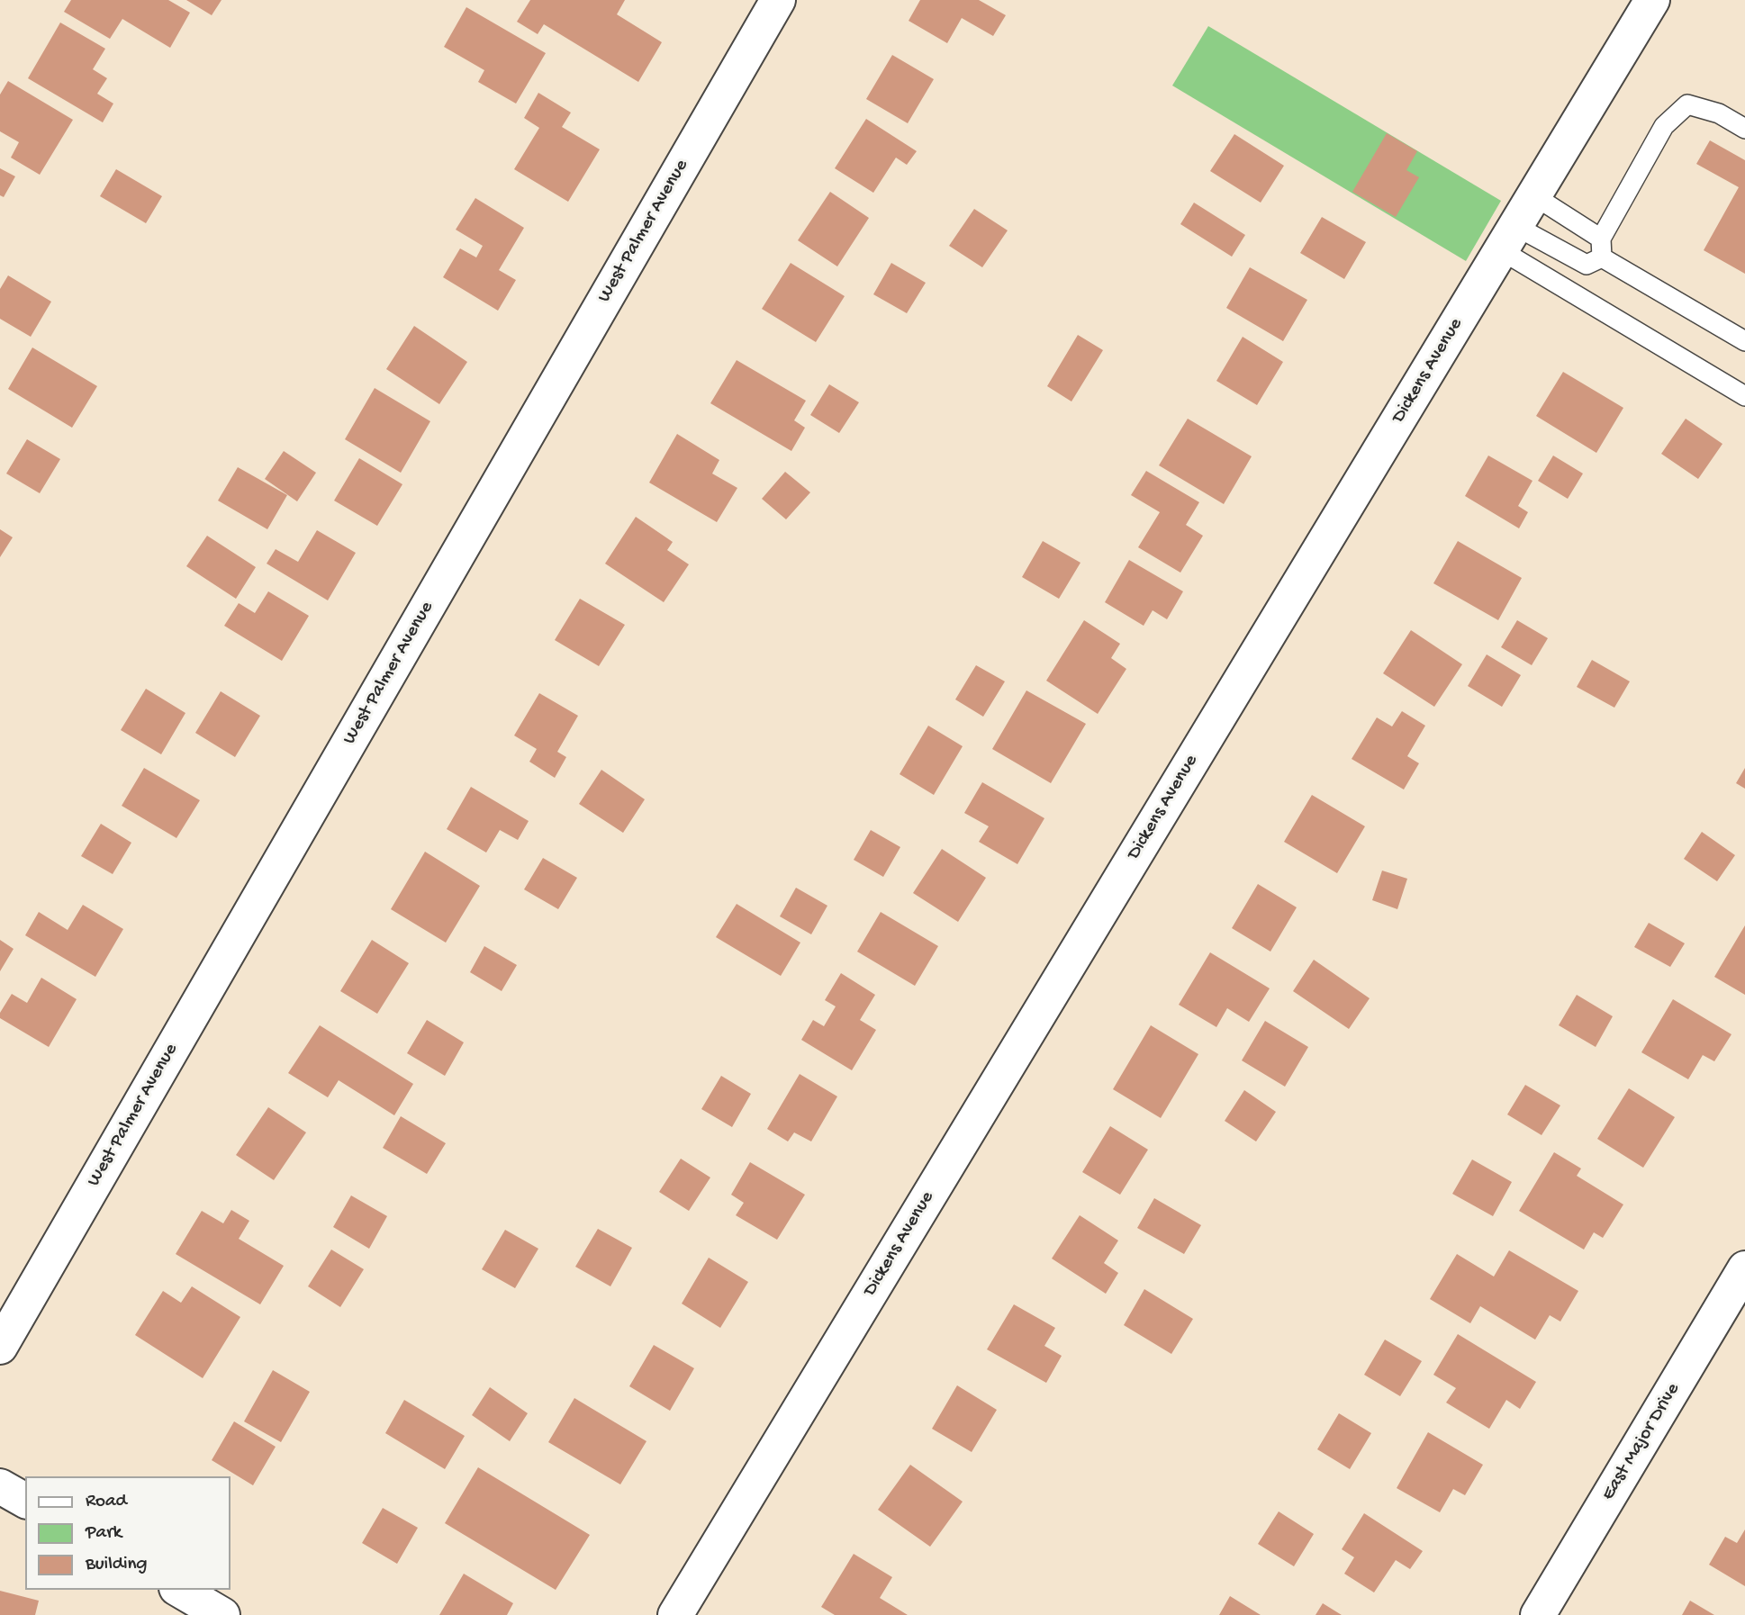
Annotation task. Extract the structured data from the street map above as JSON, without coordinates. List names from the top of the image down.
{
  "streets": {
    "street": ["West Palmer Avenue", "Dickens Avenue", "East Major Drive"]
  },
  "legend": ["Road", "Park", "Building"]
}
